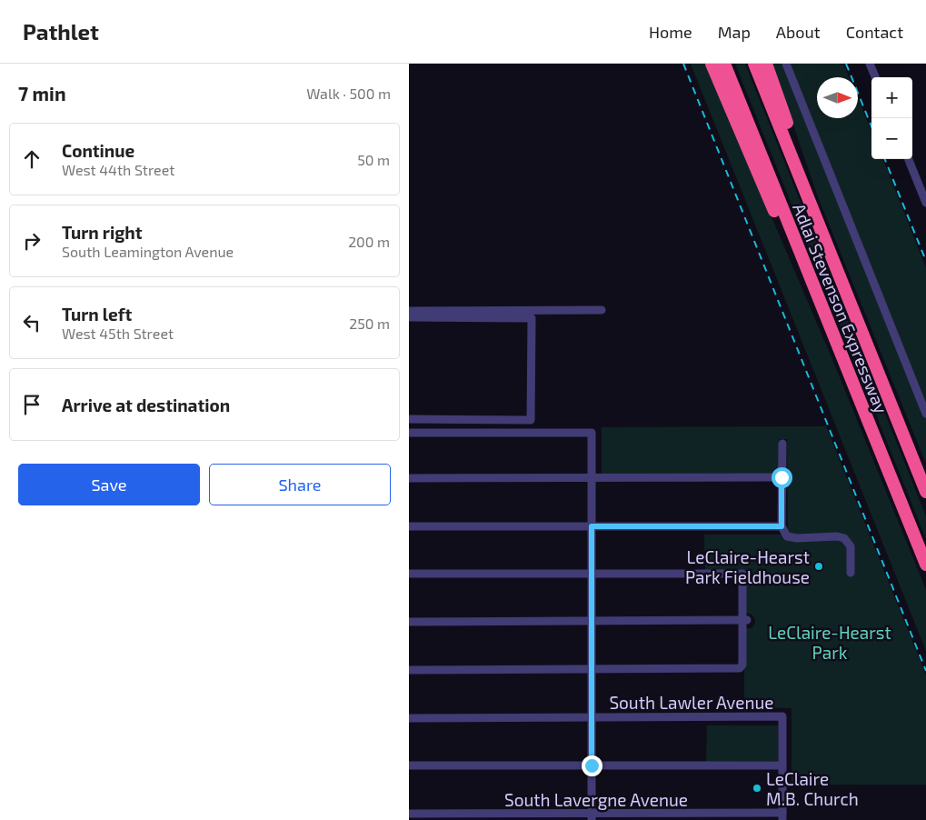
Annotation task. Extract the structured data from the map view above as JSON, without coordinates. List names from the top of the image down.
{
  "streets": {
    "highway": ["Adlai Stevenson Expressway"],
    "street": ["South Lawler Avenue", "South Lavergne Avenue"]
  },
  "parks": ["LeClaire-Hearst Park"],
  "places": ["LeClaire-Hearst Park Fieldhouse", "LeClaire M.B. Church"],
  "north": "right",
  "page": {
    "header": "Pathlet",
    "nav": [
      "Home",
      "Map",
      "About",
      "Contact"
    ],
    "heading": ["7 min", "Walk · 500 m"],
    "map_buttons": ["+", "−"],
    "list": [
      ["Continue", "West 44th Street", "50 m"],
      ["Turn right", "South Leamington Avenue", "200 m"],
      ["Turn left", "West 45th Street", "250 m"],
      "Arrive at destination"
    ],
    "buttons": ["Save", "Share"]
  }
}
